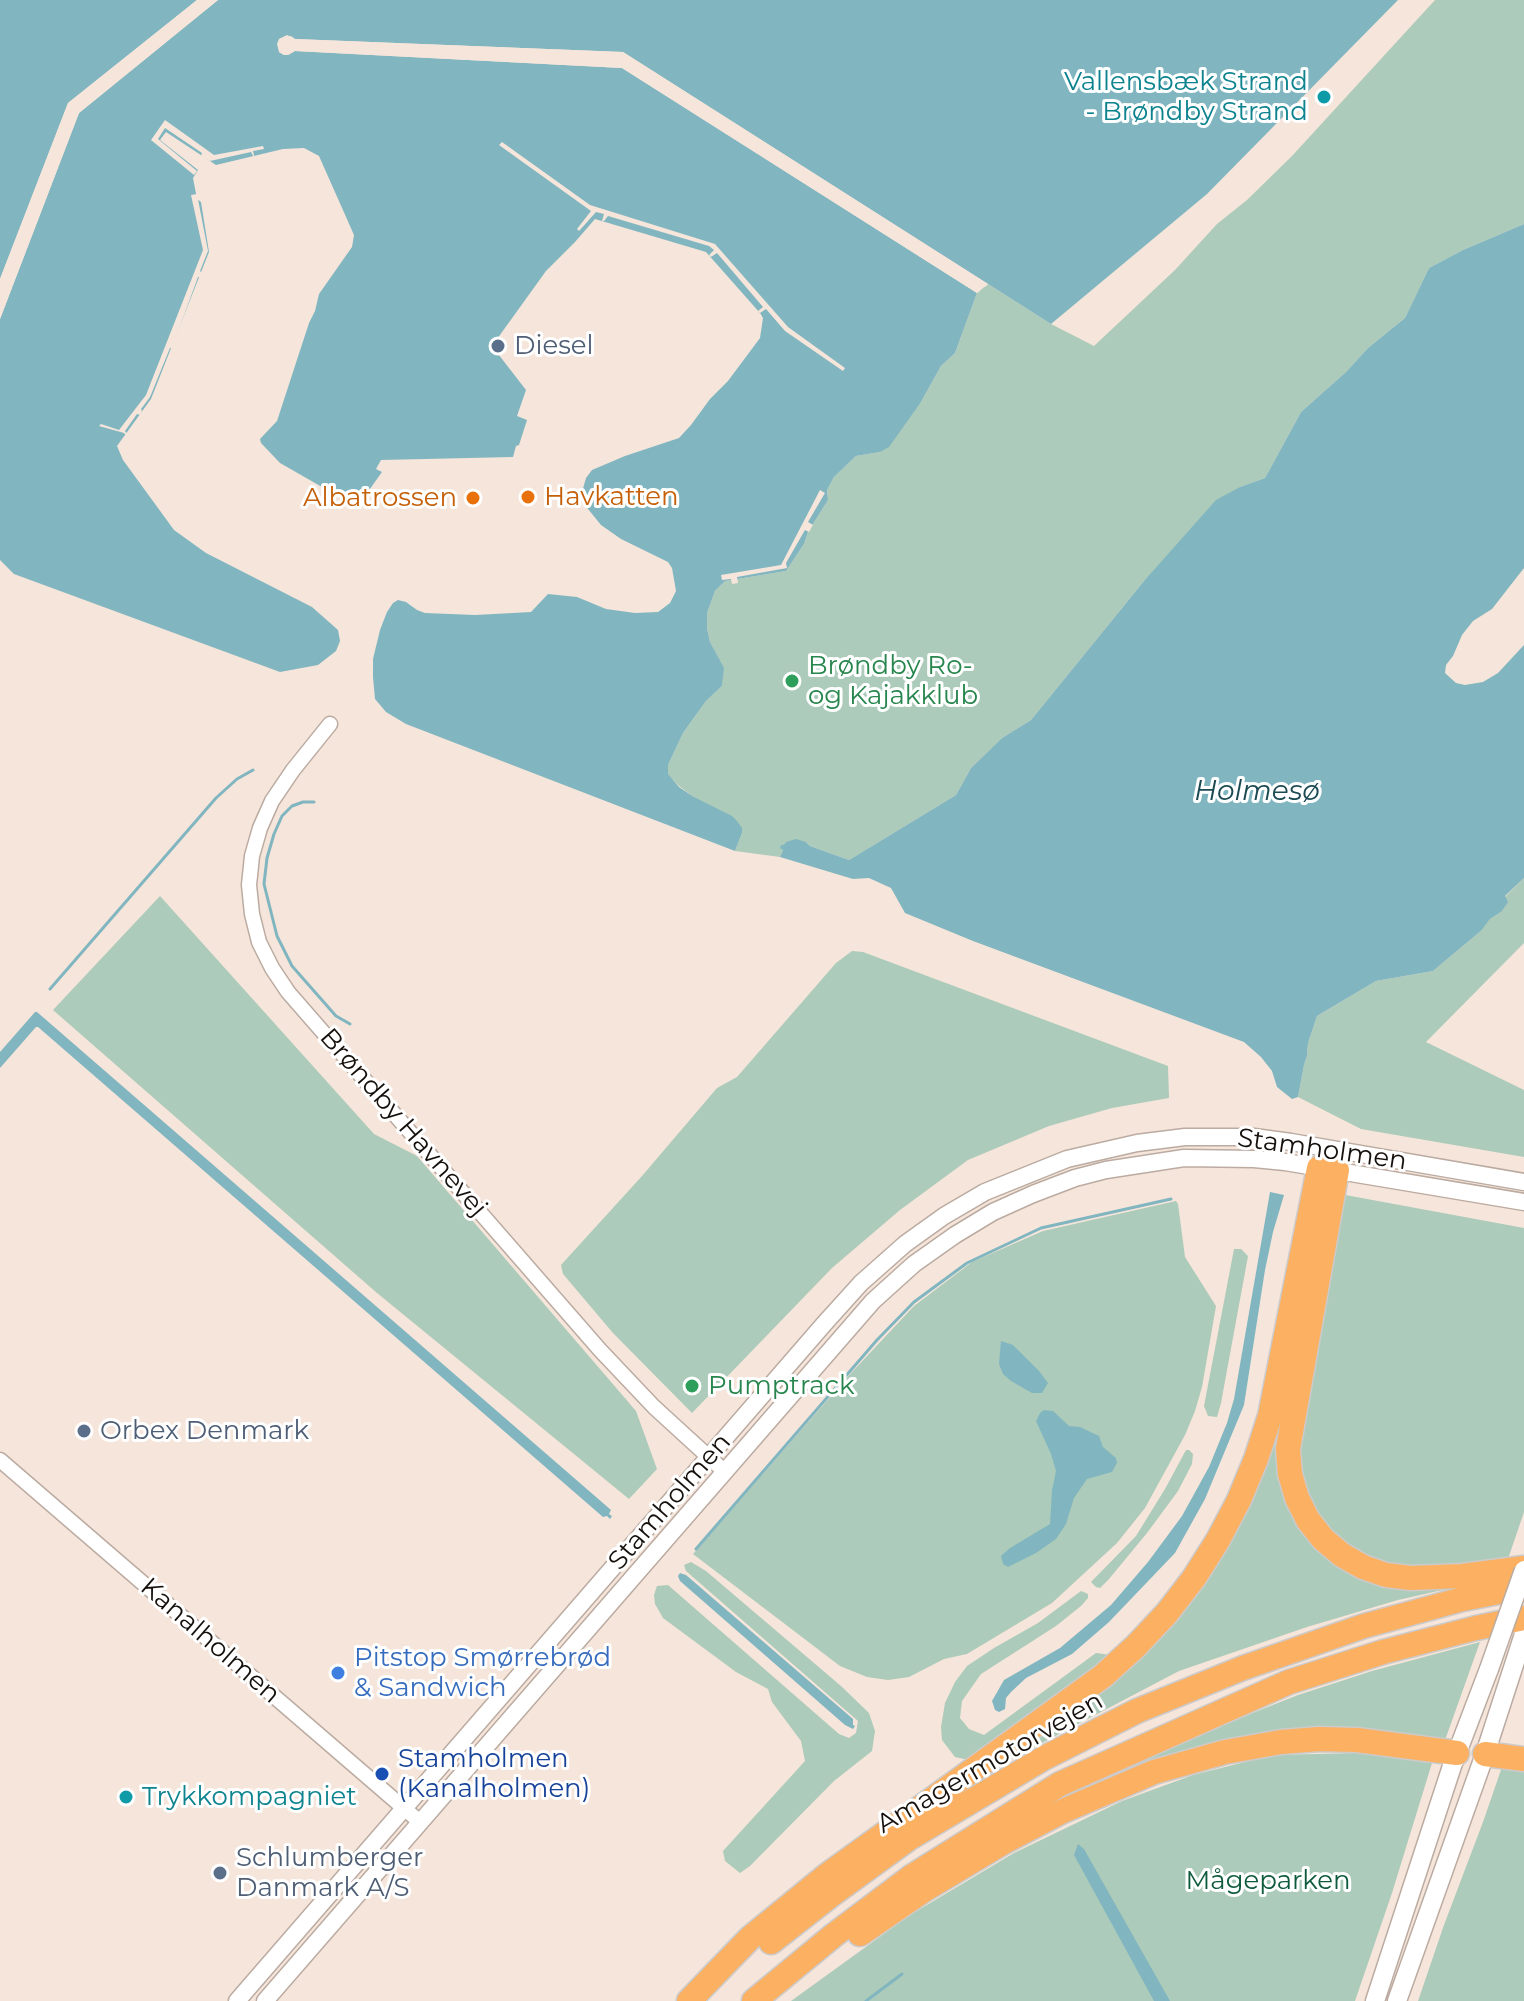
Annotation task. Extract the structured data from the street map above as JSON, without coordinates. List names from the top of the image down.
{
  "streets": {
    "highway": ["Amagermotorvejen"],
    "street": ["Brøndby Havnevej", "Stamholmen", "Kanalholmen"]
  },
  "crossings": [
    ["Brøndby Havnevej", "Stamholmen"],
    ["Stamholmen", "Kanalholmen"]
  ],
  "water": ["Holmesø"],
  "parks": ["Mågeparken"],
  "places": [
    "Vallensbæk Strand - Brøndby Strand",
    "Diesel",
    "Havkatten",
    "Albatrossen",
    "Brøndby Ro- og Kajakklub",
    "Pumptrack",
    "Orbex Denmark",
    "Pitstop Smørrebrød & Sandwich",
    "Stamholmen (Kanalholmen)",
    "Trykkompagniet",
    "Schlumberger Danmark A/S"
  ]
}
